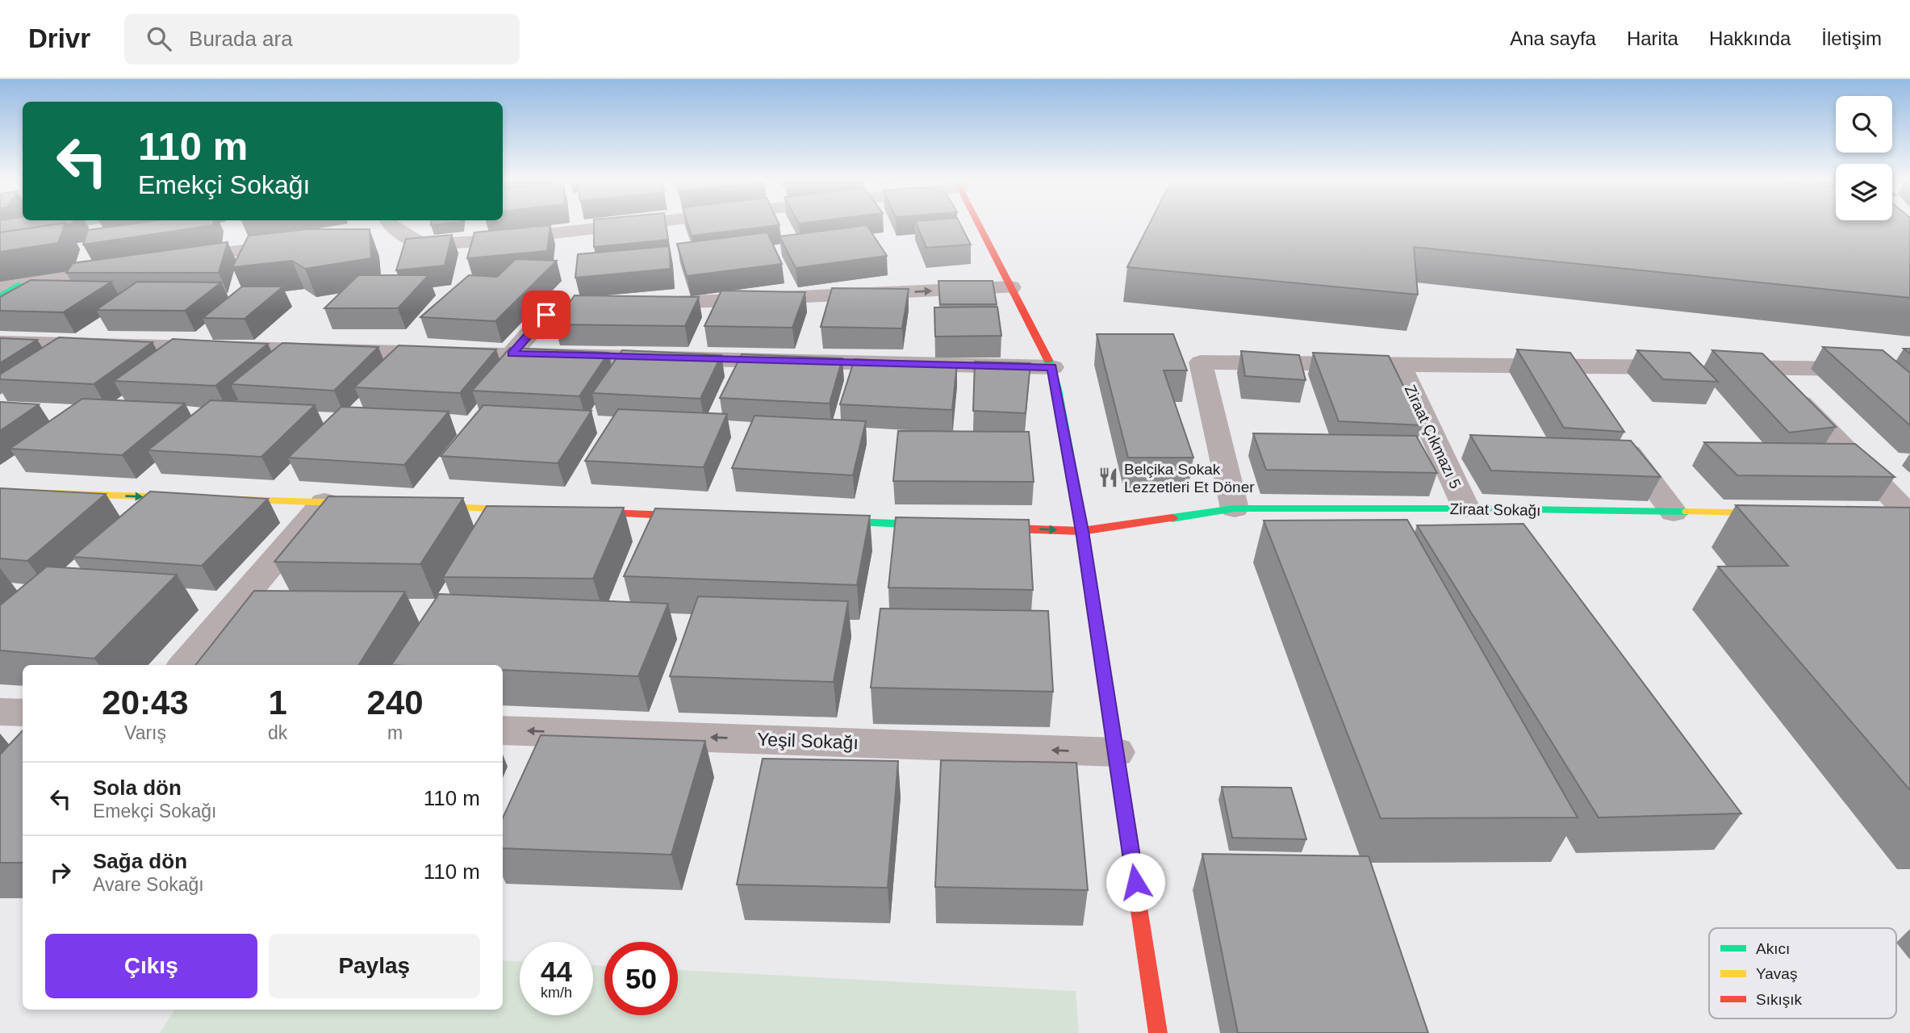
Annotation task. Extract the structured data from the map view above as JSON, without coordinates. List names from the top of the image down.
{
  "streets": {
    "street": ["Ziraat Çıkmazı 5", "Ziraat Sokağı", "Yeşil Sokağı"]
  },
  "crossings": [
    ["Ziraat Çıkmazı 5", "Ziraat Sokağı"]
  ],
  "places": {
    "restaurant": ["Belçika Sokak Lezzetleri Et Döner"]
  },
  "legend": ["Akıcı", "Yavaş", "Sıkışık"],
  "page": {
    "header": "Drivr",
    "search": "Burada ara",
    "nav": [
      "Ana sayfa",
      "Harita",
      "Hakkında",
      "İletişim"
    ],
    "turn": ["110 m", "Emekçi Sokağı"],
    "eta": [
      "20:43",
      "Varış",
      "1",
      "dk",
      "240",
      "m"
    ],
    "list": [
      {
        "name": "Sola dön",
        "note": "Emekçi Sokağı",
        "value": "110 m"
      },
      {
        "name": "Sağa dön",
        "note": "Avare Sokağı",
        "value": "110 m"
      }
    ],
    "buttons": ["Çıkış", "Paylaş"],
    "speed": "44 km/h",
    "limit": "50"
  }
}
